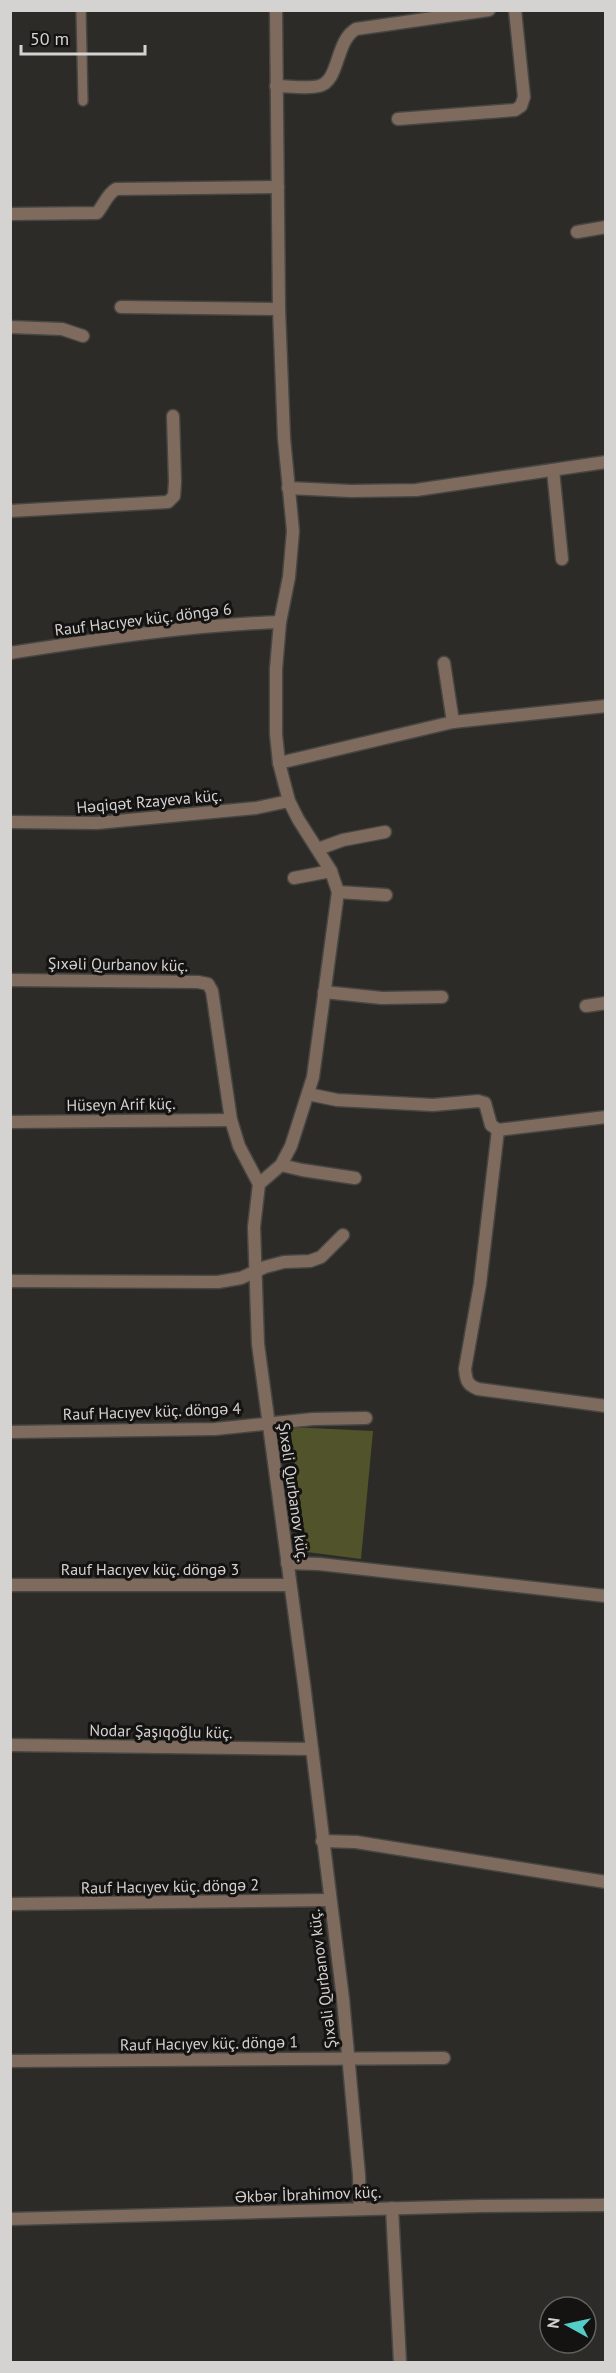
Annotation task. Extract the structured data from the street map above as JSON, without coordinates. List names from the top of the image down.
{
  "streets": {
    "street": [
      "Rauf Hacıyev küç. döngə 6",
      "Həqiqət Rzayeva küç.",
      "Şıxəli Qurbanov küç.",
      "Hüseyn Arif küç.",
      "Rauf Hacıyev küç. döngə 4",
      "Rauf Hacıyev küç. döngə 3",
      "Nodar Şaşıqoğlu küç.",
      "Rauf Hacıyev küç. döngə 2",
      "Rauf Hacıyev küç. döngə 1",
      "Əkbər İbrahimov küç."
    ]
  },
  "crossings": [
    ["Şıxəli Qurbanov küç.", "Hüseyn Arif küç."],
    ["Şıxəli Qurbanov küç.", "Rauf Hacıyev küç. döngə 4"],
    ["Şıxəli Qurbanov küç.", "Rauf Hacıyev küç. döngə 3"],
    ["Şıxəli Qurbanov küç.", "Nodar Şaşıqoğlu küç."],
    ["Şıxəli Qurbanov küç.", "Rauf Hacıyev küç. döngə 2"],
    ["Şıxəli Qurbanov küç.", "Rauf Hacıyev küç. döngə 1"],
    ["Şıxəli Qurbanov küç.", "Əkbər İbrahimov küç."]
  ],
  "scale_bar": "50 m",
  "north": "left"
}
